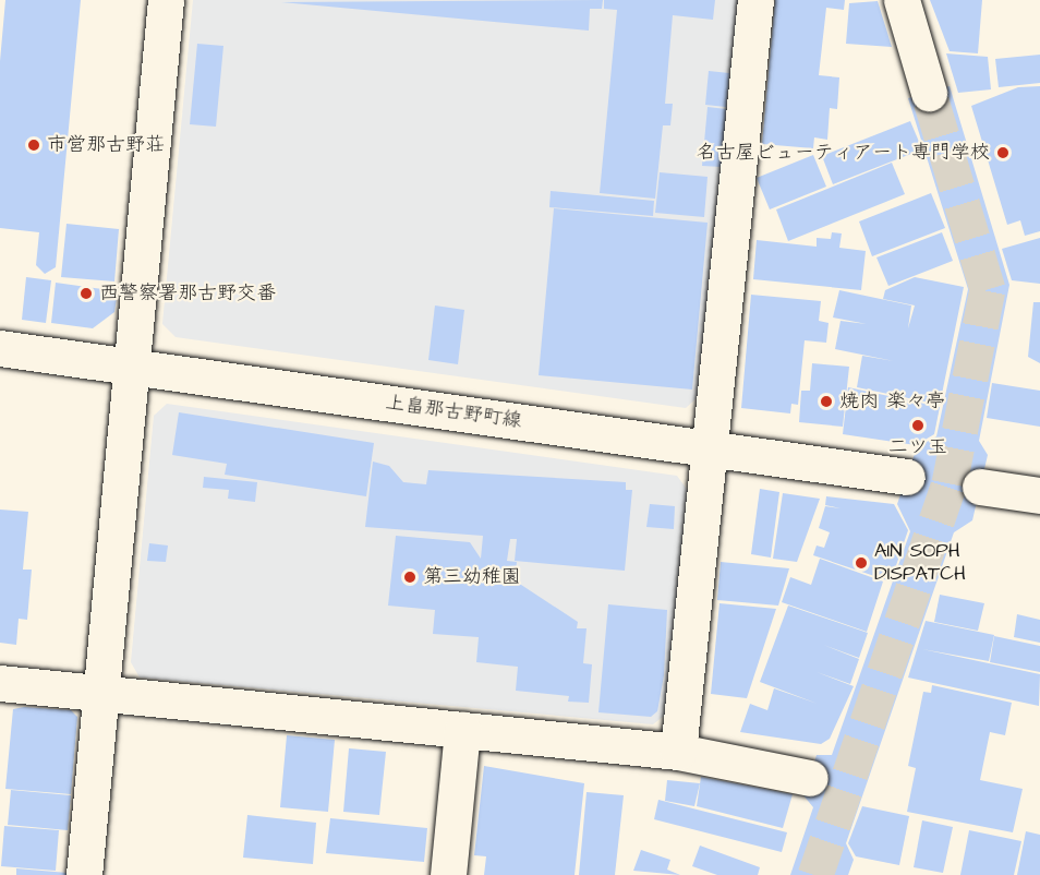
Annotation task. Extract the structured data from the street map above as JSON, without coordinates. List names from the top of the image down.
{
  "streets": {
    "street": ["上畠那古野町線"]
  },
  "places": [
    "市営那古野荘",
    "名古屋ビューティアート専門学校",
    "西警察署那古野交番",
    "焼肉 楽々亭",
    "二ツ玉",
    "AIN SOPH DISPATCH",
    "第三幼稚園"
  ]
}
